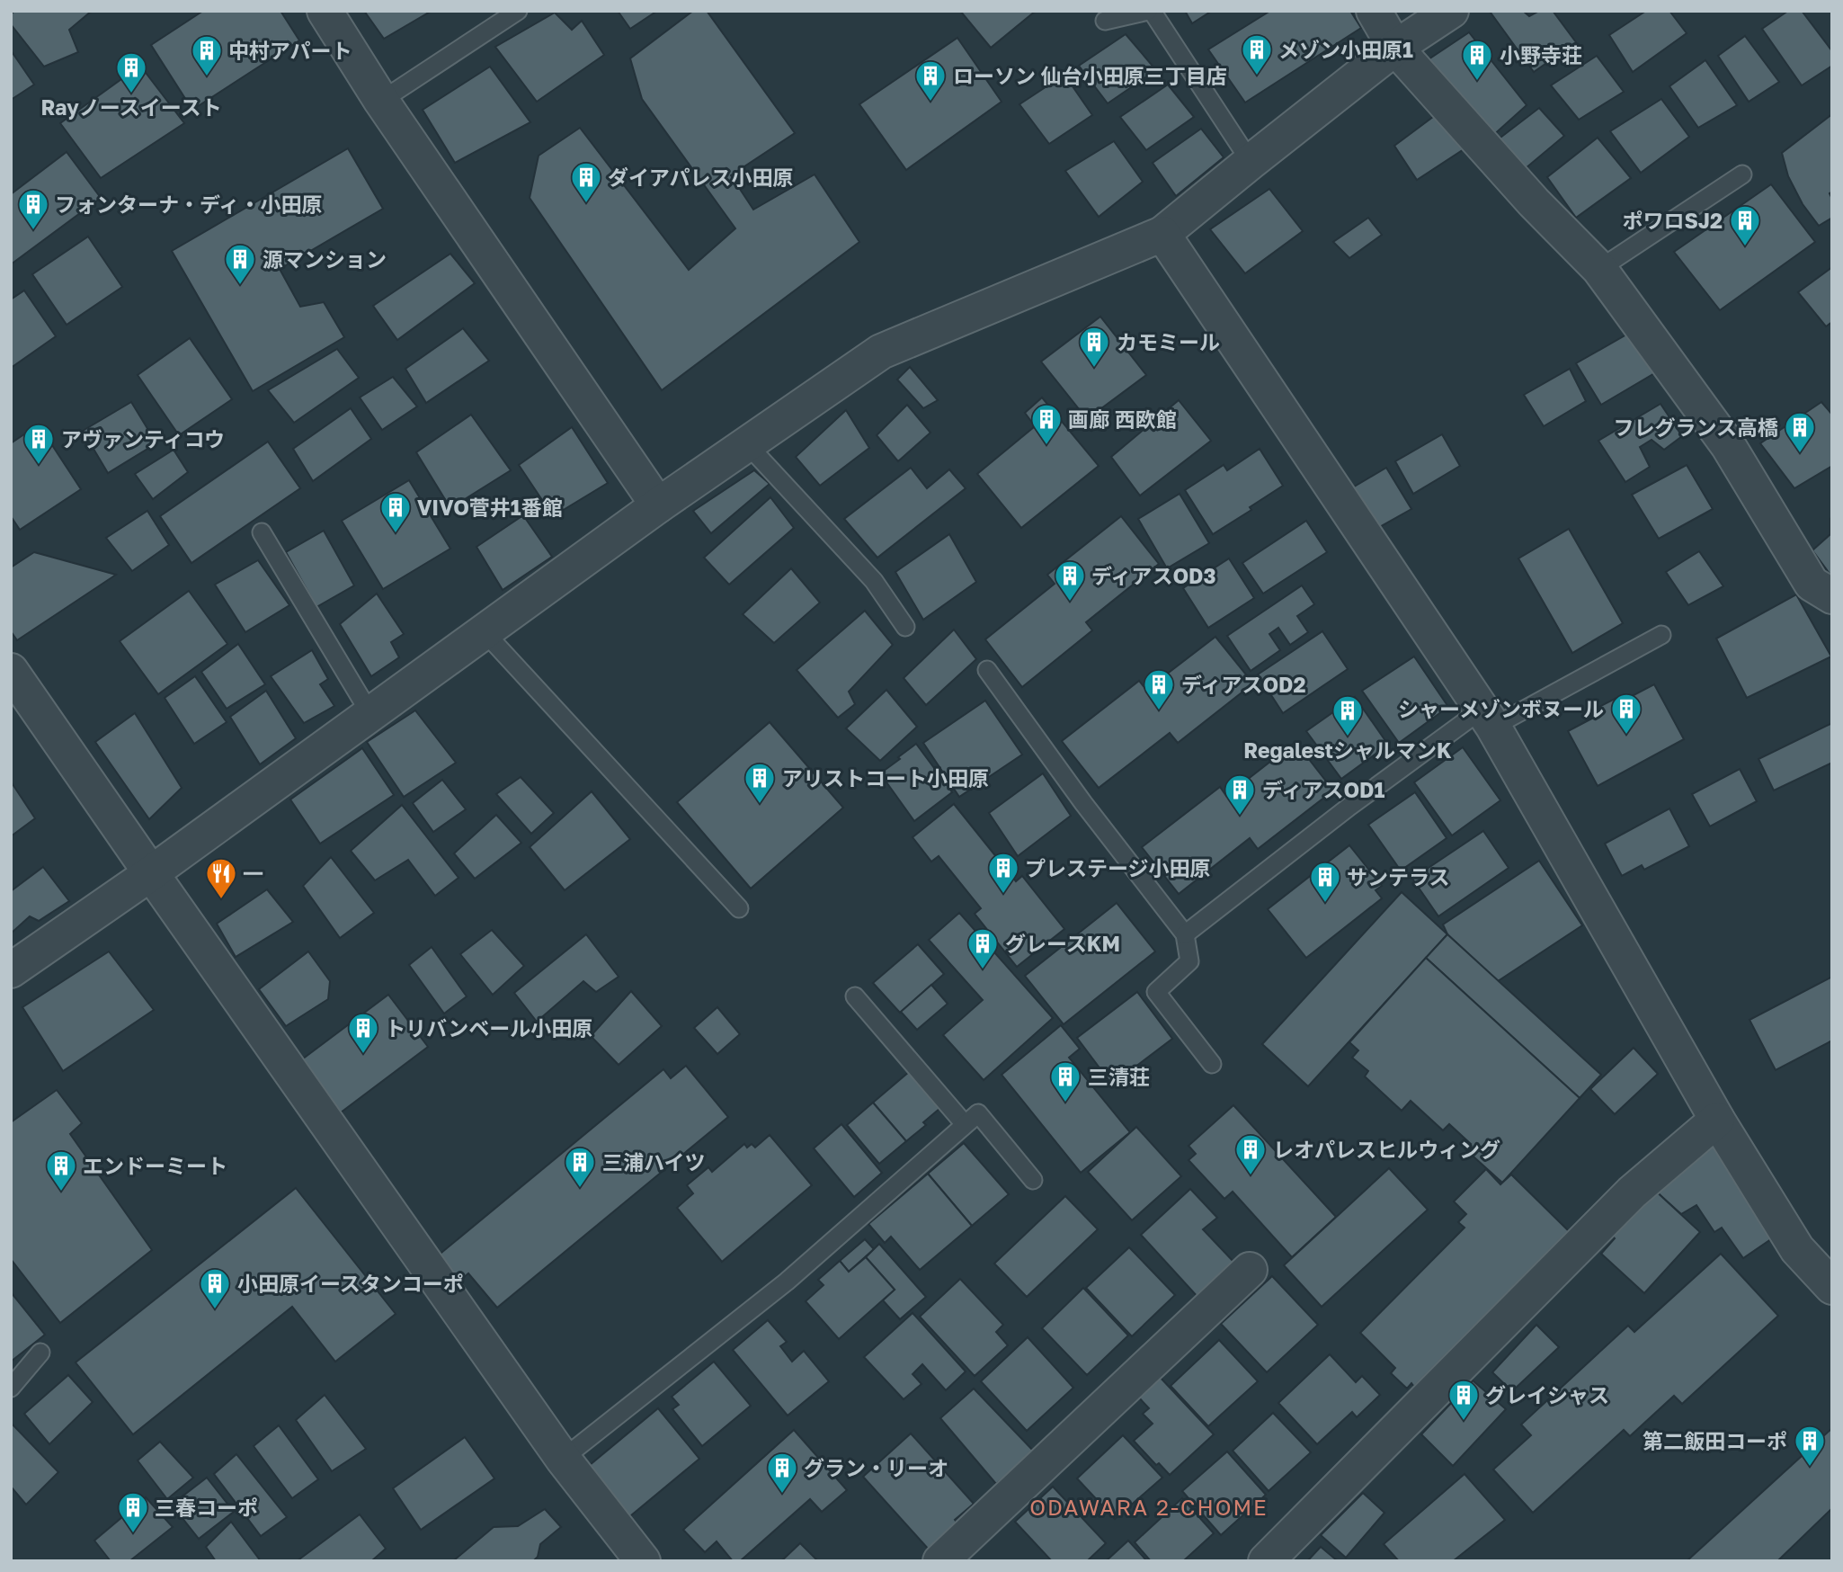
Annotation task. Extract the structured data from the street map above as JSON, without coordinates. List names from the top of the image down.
{
  "districts": ["ODAWARA 2-CHOME"],
  "places": {
    "building": [
      "メゾン小田原1",
      "中村アパート",
      "小野寺荘",
      "Rayノースイースト",
      "ローソン 仙台小田原三丁目店",
      "ダイアパレス小田原",
      "フォンターナ・ディ・小田原",
      "ポワロSJ2",
      "源マンション",
      "カモミール",
      "画廊 西欧館",
      "フレグランス高橋",
      "アヴァンティコウ",
      "VIVO菅井1番館",
      "ディアスOD3",
      "ディアスOD2",
      "シャーメゾンボヌール",
      "RegalestシャルマンK",
      "アリストコート小田原",
      "ディアスOD1",
      "プレステージ小田原",
      "サンテラス",
      "グレースKM",
      "トリバンベール小田原",
      "三清荘",
      "レオパレスヒルウィング",
      "三浦ハイツ",
      "エンドーミート",
      "小田原イースタンコーポ",
      "グレイシャス",
      "第二飯田コーポ",
      "グラン・リーオ",
      "三春コーポ"
    ],
    "restaurant": ["一"]
  }
}
